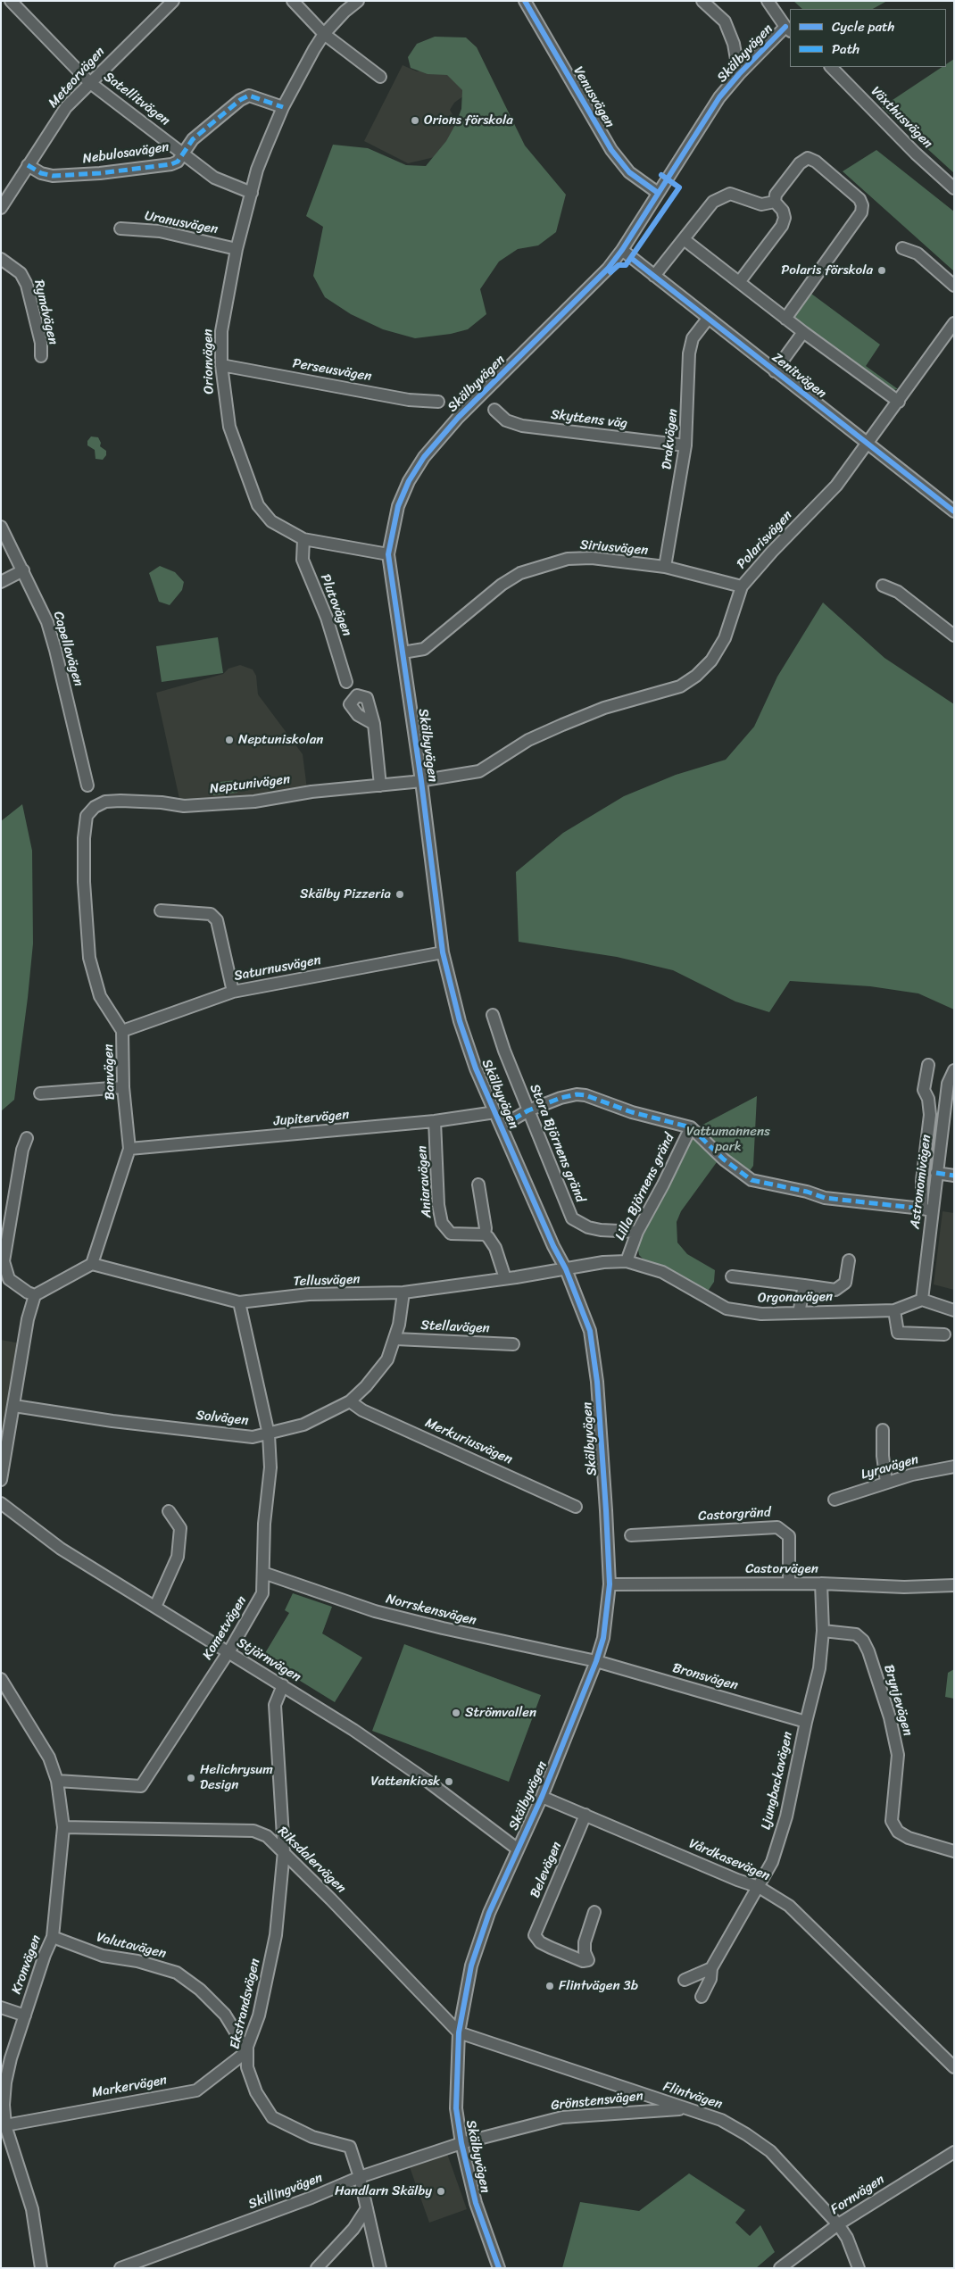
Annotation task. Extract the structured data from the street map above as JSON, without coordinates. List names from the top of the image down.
{
  "streets": {
    "street": [
      "Skälbyvägen",
      "Meteorvägen",
      "Venusvägen",
      "Satellitvägen",
      "Växthusvägen",
      "Nebulosavägen",
      "Uranusvägen",
      "Rymdvägen",
      "Orionvägen",
      "Perseusvägen",
      "Zenitvägen",
      "Skyttens väg",
      "Drakvägen",
      "Polarisvägen",
      "Siriusvägen",
      "Plutovägen",
      "Capellavägen",
      "Neptunivägen",
      "Saturnusvägen",
      "Banvägen",
      "Jupitervägen",
      "Stora Björnens gränd",
      "Aniaravägen",
      "Astronomivägen",
      "Lilla Björnens gränd",
      "Tellusvägen",
      "Orgonavägen",
      "Stellavägen",
      "Solvägen",
      "Merkuriusvägen",
      "Lyravägen",
      "Castorgränd",
      "Castorvägen",
      "Norrskensvägen",
      "Kometvägen",
      "Stjärnvägen",
      "Bronsvägen",
      "Brynjevägen",
      "Ljungbackavägen",
      "Riksdalervägen",
      "Vårdkasevägen",
      "Belevägen",
      "Valutavägen",
      "Kronvägen",
      "Ekstrandsvägen",
      "Markervägen",
      "Flintvägen",
      "Grönstensvägen",
      "Skillingvägen",
      "Fornvägen"
    ]
  },
  "crossings": [
    ["Skälbyvägen", "Venusvägen"],
    ["Skälbyvägen", "Orionvägen"],
    ["Skälbyvägen", "Zenitvägen"],
    ["Skälbyvägen", "Polarisvägen"],
    ["Skälbyvägen", "Siriusvägen"],
    ["Skälbyvägen", "Neptunivägen"],
    ["Skälbyvägen", "Saturnusvägen"],
    ["Skälbyvägen", "Jupitervägen"],
    ["Skälbyvägen", "Tellusvägen"],
    ["Skälbyvägen", "Orgonavägen"],
    ["Skälbyvägen", "Castorvägen"],
    ["Skälbyvägen", "Norrskensvägen"],
    ["Skälbyvägen", "Stjärnvägen"],
    ["Skälbyvägen", "Bronsvägen"],
    ["Skälbyvägen", "Riksdalervägen"],
    ["Skälbyvägen", "Vårdkasevägen"],
    ["Skälbyvägen", "Flintvägen"],
    ["Skälbyvägen", "Grönstensvägen"],
    ["Skälbyvägen", "Skillingvägen"],
    ["Meteorvägen", "Satellitvägen"],
    ["Meteorvägen", "Nebulosavägen"],
    ["Satellitvägen", "Nebulosavägen"],
    ["Satellitvägen", "Orionvägen"],
    ["Nebulosavägen", "Orionvägen"],
    ["Uranusvägen", "Orionvägen"],
    ["Orionvägen", "Perseusvägen"],
    ["Orionvägen", "Plutovägen"],
    ["Zenitvägen", "Drakvägen"],
    ["Zenitvägen", "Polarisvägen"],
    ["Skyttens väg", "Drakvägen"],
    ["Drakvägen", "Siriusvägen"],
    ["Polarisvägen", "Siriusvägen"],
    ["Polarisvägen", "Neptunivägen"],
    ["Neptunivägen", "Banvägen"],
    ["Saturnusvägen", "Banvägen"],
    ["Banvägen", "Jupitervägen"],
    ["Banvägen", "Tellusvägen"],
    ["Jupitervägen", "Aniaravägen"],
    ["Stora Björnens gränd", "Lilla Björnens gränd"],
    ["Astronomivägen", "Orgonavägen"],
    ["Lilla Björnens gränd", "Orgonavägen"],
    ["Tellusvägen", "Orgonavägen"],
    ["Tellusvägen", "Solvägen"],
    ["Tellusvägen", "Kometvägen"],
    ["Stellavägen", "Solvägen"],
    ["Solvägen", "Merkuriusvägen"],
    ["Solvägen", "Kometvägen"],
    ["Castorgränd", "Castorvägen"],
    ["Castorvägen", "Ljungbackavägen"],
    ["Norrskensvägen", "Kometvägen"],
    ["Norrskensvägen", "Bronsvägen"],
    ["Kometvägen", "Stjärnvägen"],
    ["Kometvägen", "Kronvägen"],
    ["Stjärnvägen", "Ekstrandsvägen"],
    ["Bronsvägen", "Ljungbackavägen"],
    ["Brynjevägen", "Ljungbackavägen"],
    ["Ljungbackavägen", "Vårdkasevägen"],
    ["Riksdalervägen", "Kronvägen"],
    ["Riksdalervägen", "Ekstrandsvägen"],
    ["Riksdalervägen", "Flintvägen"],
    ["Vårdkasevägen", "Belevägen"],
    ["Valutavägen", "Kronvägen"],
    ["Valutavägen", "Ekstrandsvägen"],
    ["Valutavägen", "Markervägen"],
    ["Kronvägen", "Markervägen"],
    ["Ekstrandsvägen", "Markervägen"],
    ["Ekstrandsvägen", "Skillingvägen"],
    ["Flintvägen", "Grönstensvägen"],
    ["Flintvägen", "Fornvägen"],
    ["Grönstensvägen", "Skillingvägen"]
  ],
  "parks": ["Vattumannens park"],
  "places": [
    "Orions förskola",
    "Polaris förskola",
    "Neptuniskolan",
    "Skälby Pizzeria",
    "Strömvallen",
    "Helichrysum Design",
    "Vattenkiosk",
    "Flintvägen 3b",
    "Handlarn Skälby"
  ],
  "legend": ["Cycle path", "Path"]
}
